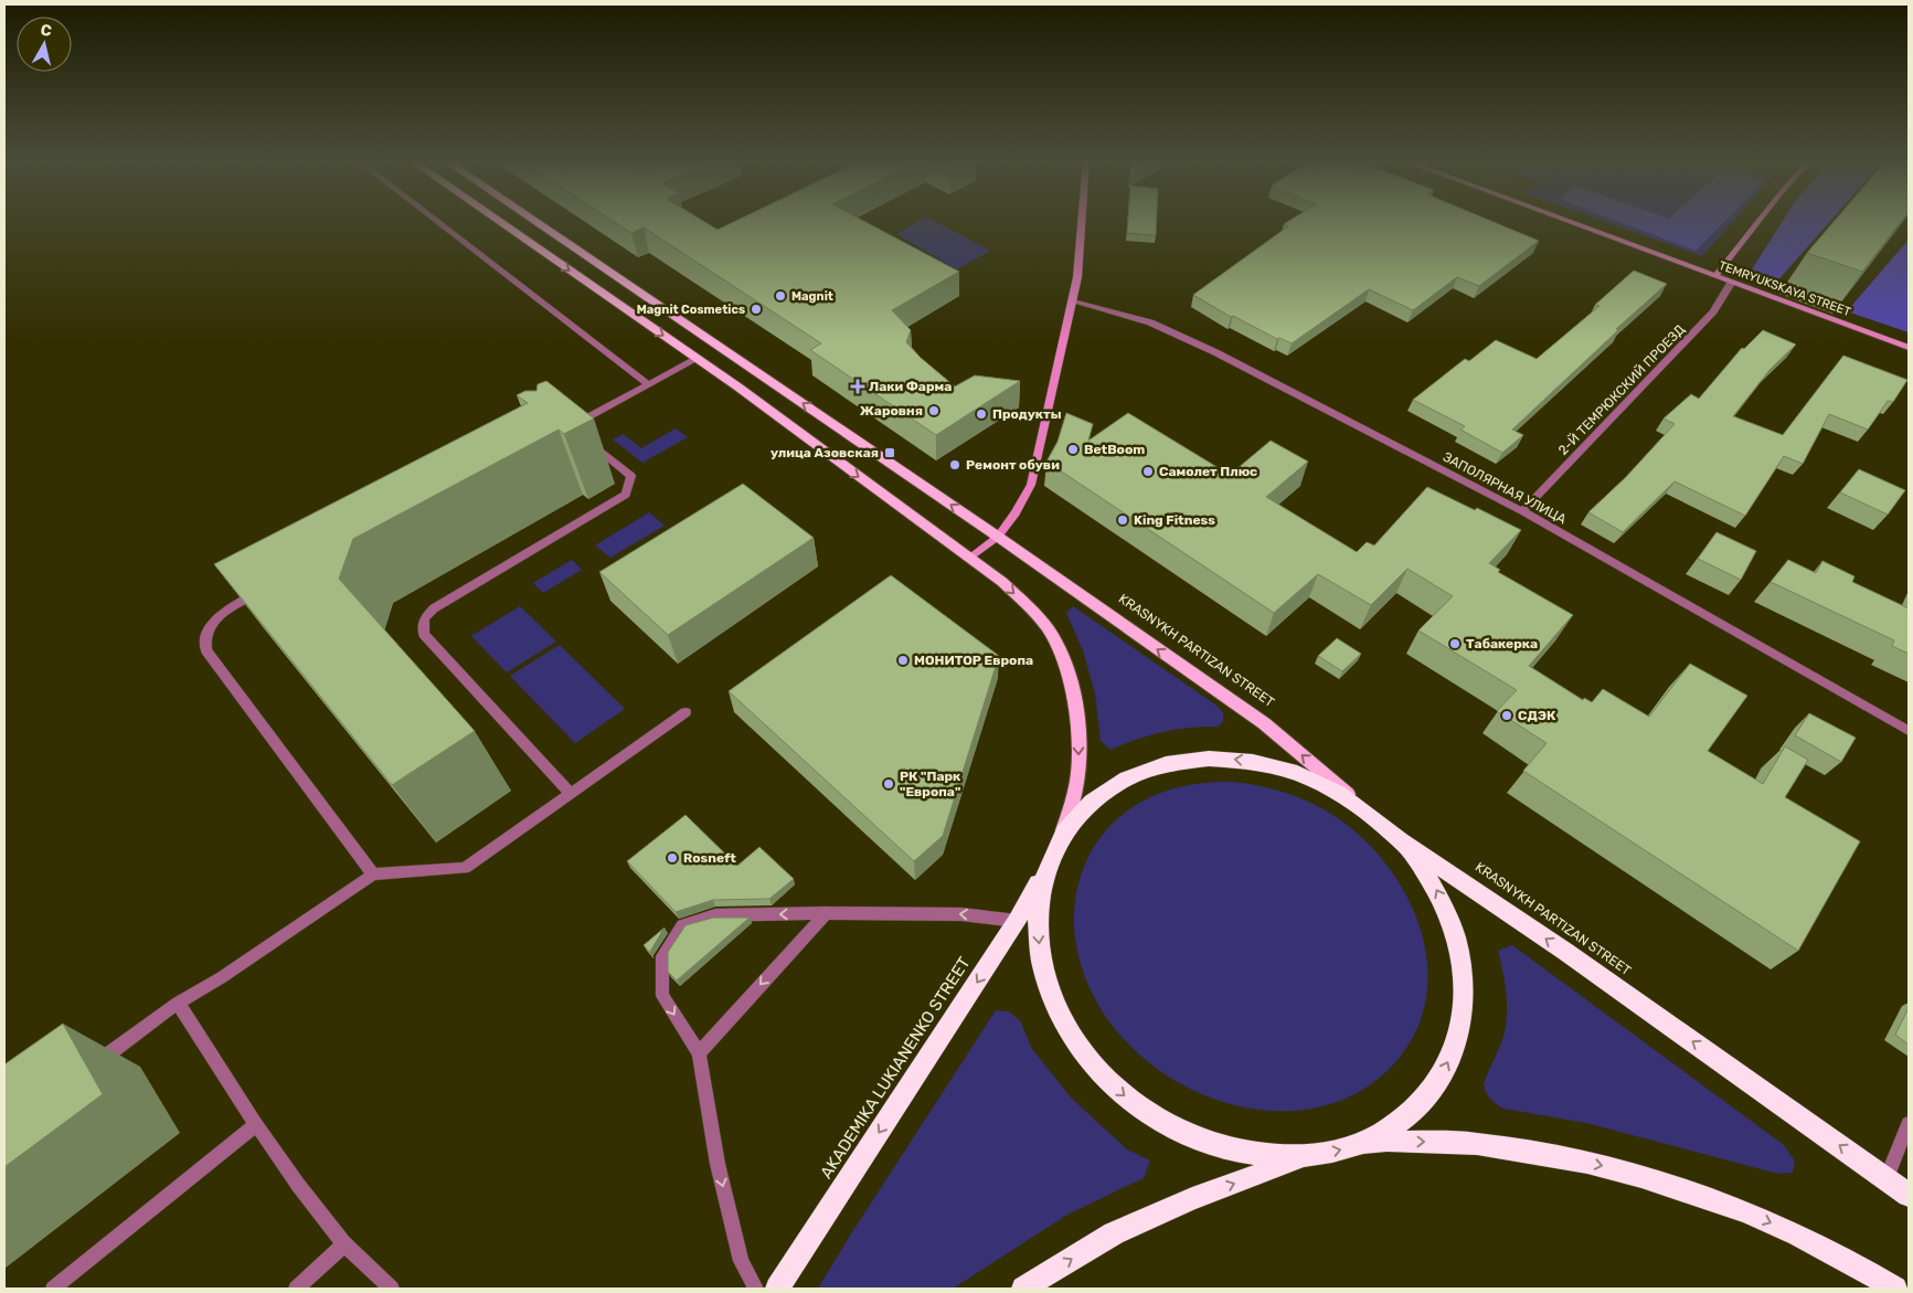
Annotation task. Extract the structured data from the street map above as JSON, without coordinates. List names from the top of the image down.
{
  "streets": {
    "highway": ["KRASNYKH PARTIZAN STREET", "AKADEMIKA LUKIANENKO STREET"],
    "street": ["TEMRYUKSKAYA STREET", "2-Й ТЕМРЮКСКИЙ ПРОЕЗД", "ЗАПОЛЯРНАЯ УЛИЦА"]
  },
  "crossings": [
    ["TEMRYUKSKAYA STREET", "2-Й ТЕМРЮКСКИЙ ПРОЕЗД"],
    ["2-Й ТЕМРЮКСКИЙ ПРОЕЗД", "ЗАПОЛЯРНАЯ УЛИЦА"]
  ],
  "one_way": ["AKADEMIKA LUKIANENKO STREET"],
  "places": {
    "other": [
      "Magnit",
      "Magnit Cosmetics",
      "Жаровня",
      "Продукты",
      "BetBoom",
      "Ремонт обуви",
      "Самолет Плюс",
      "King Fitness",
      "Табакерка",
      "МОНИТОР Европа",
      "СДЭК",
      "РК \"Парк \"Европа\"",
      "Rosneft"
    ],
    "health": ["Лаки Фарма"],
    "transit": ["улица Азовская"]
  },
  "north": "top"
}
